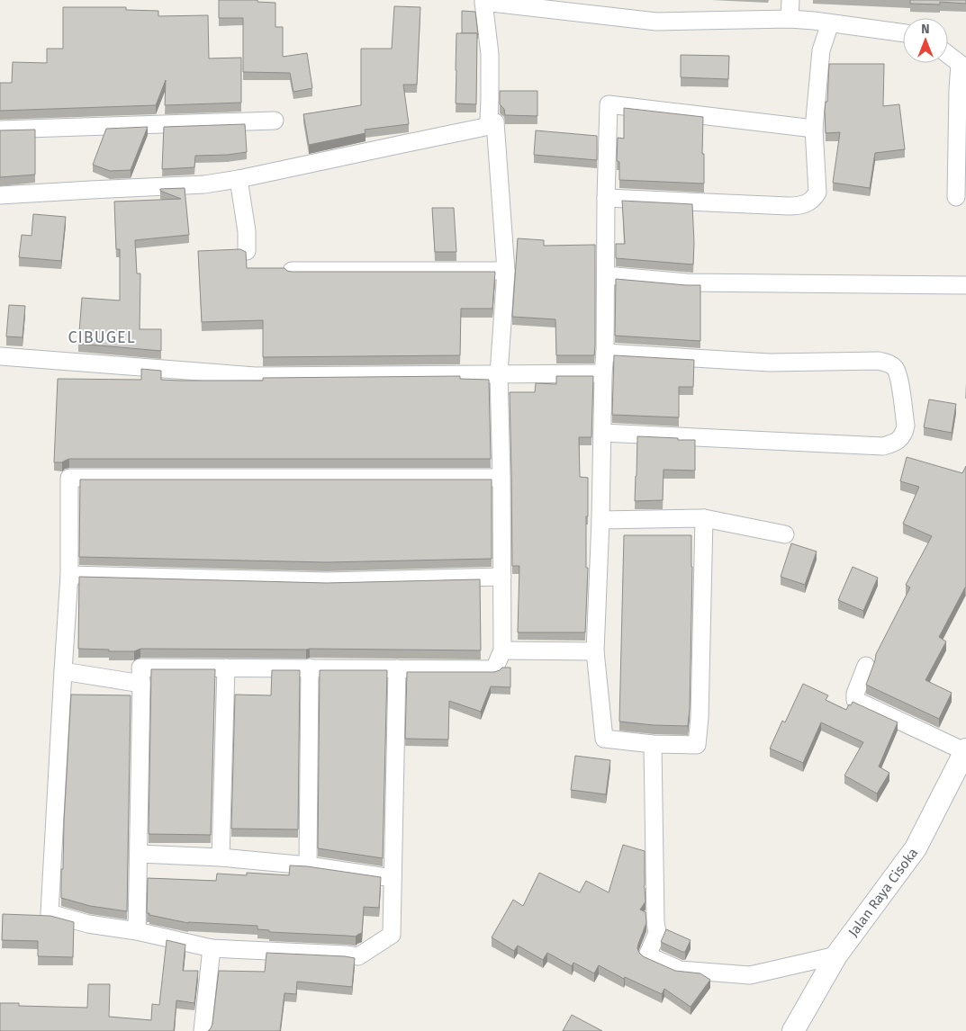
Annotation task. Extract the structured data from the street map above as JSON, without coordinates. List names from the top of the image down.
{
  "streets": {
    "street": ["Jalan Raya Cisoka"]
  },
  "districts": ["CIBUGEL"],
  "north": "top"
}
